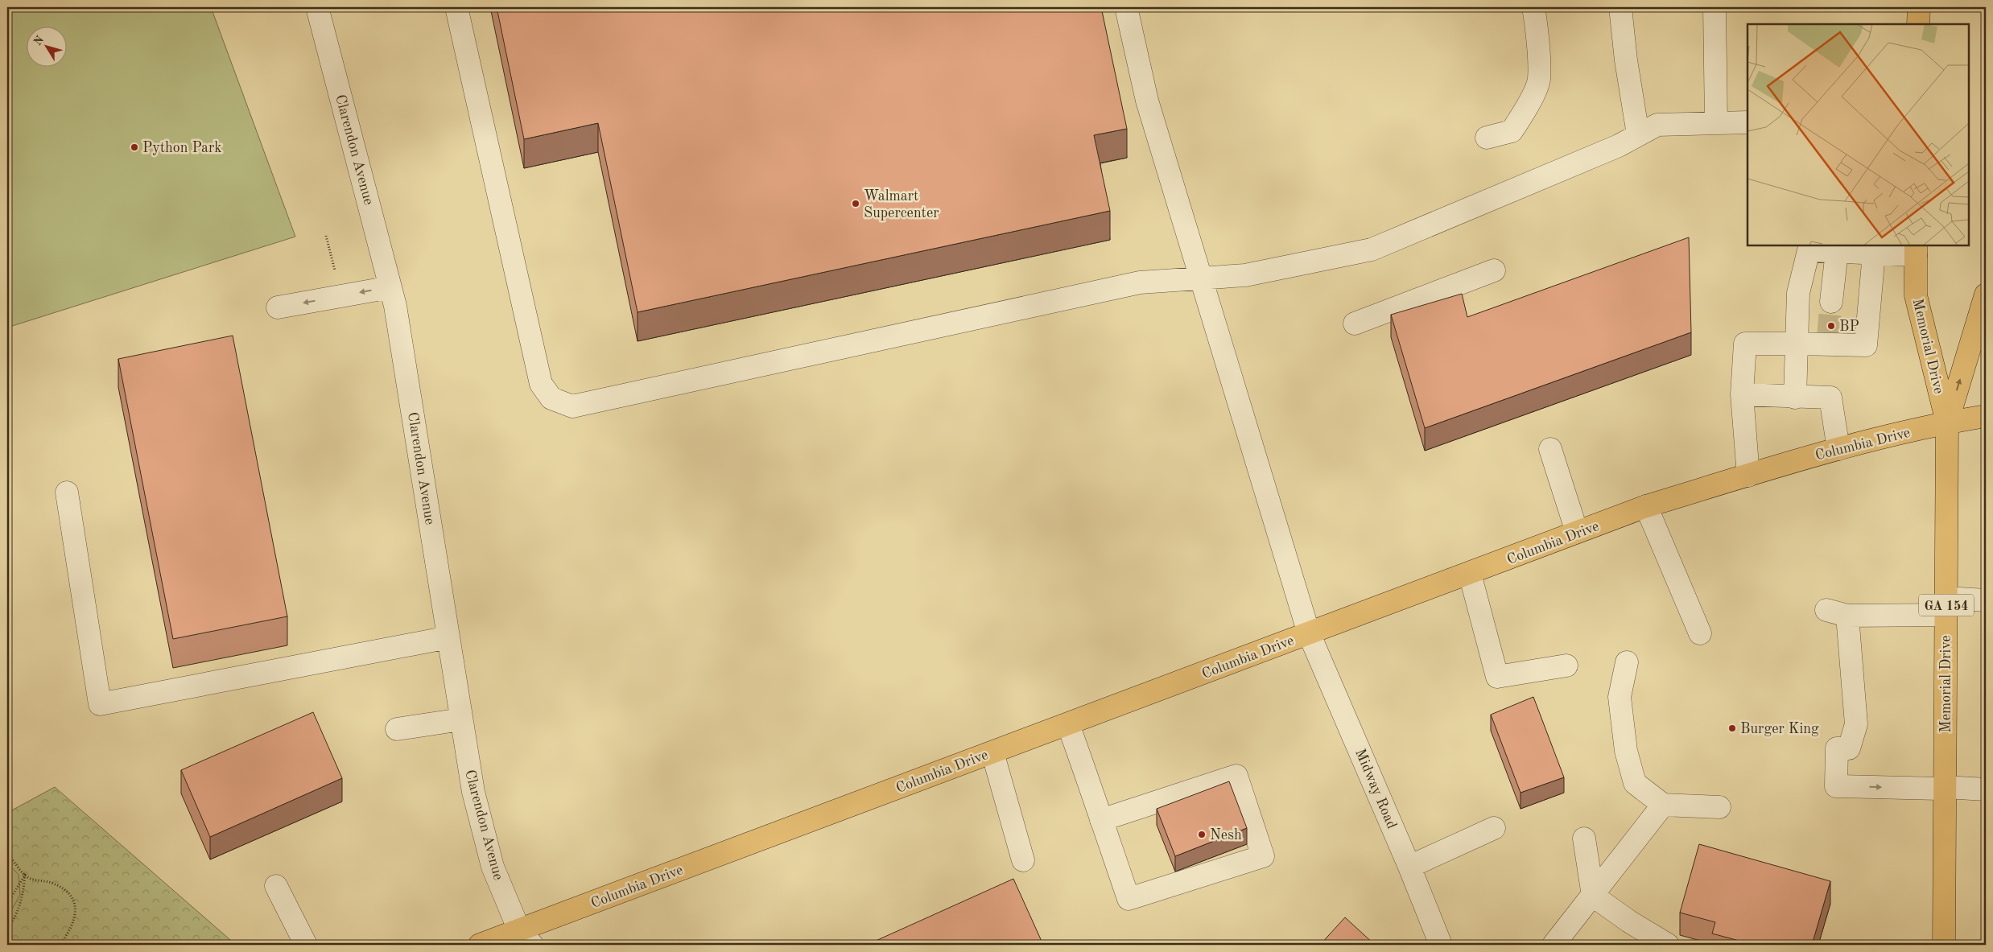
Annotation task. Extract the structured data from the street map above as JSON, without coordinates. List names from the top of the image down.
{
  "streets": {
    "main road": ["Memorial Drive", "Columbia Drive", "GA 154"],
    "street": ["Clarendon Avenue", "Midway Road"]
  },
  "crossings": [
    ["Clarendon Avenue", "Columbia Drive"],
    ["Memorial Drive", "Columbia Drive"],
    ["Columbia Drive", "Midway Road"]
  ],
  "places": [
    "Python Park",
    "Walmart Supercenter",
    "BP",
    "Burger King",
    "Nesh"
  ],
  "north": "top left"
}
